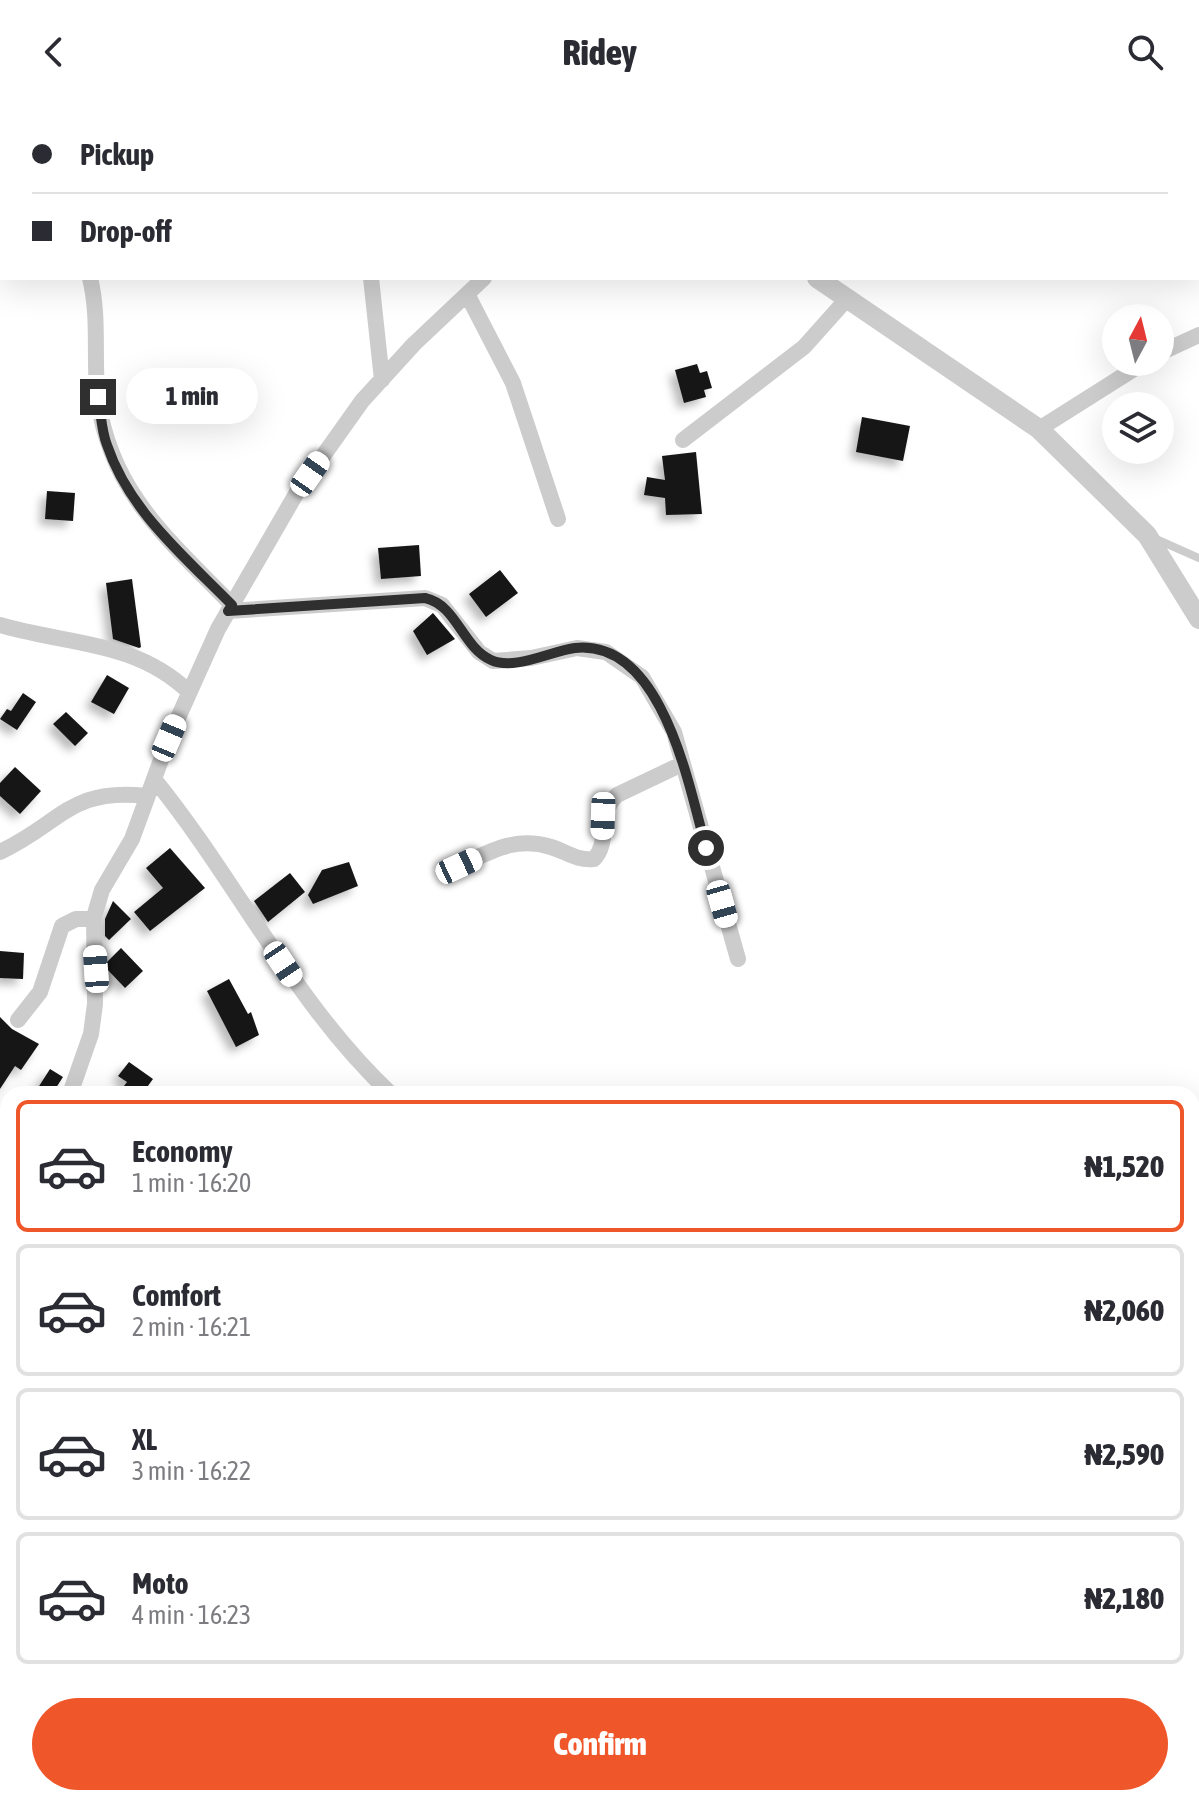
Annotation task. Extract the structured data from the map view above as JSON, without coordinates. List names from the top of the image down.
{
  "north": "top",
  "page": {
    "header": "Ridey",
    "banner": ["Pickup", "Drop-off"],
    "bubble": "1 min",
    "list": [
      {
        "name": "Economy",
        "note": "1 min · 16:20",
        "value": "₦1,520"
      },
      {
        "name": "Comfort",
        "note": "2 min · 16:21",
        "value": "₦2,060"
      },
      {
        "name": "XL",
        "note": "3 min · 16:22",
        "value": "₦2,590"
      },
      {
        "name": "Moto",
        "note": "4 min · 16:23",
        "value": "₦2,180"
      }
    ],
    "buttons": "Confirm"
  }
}
